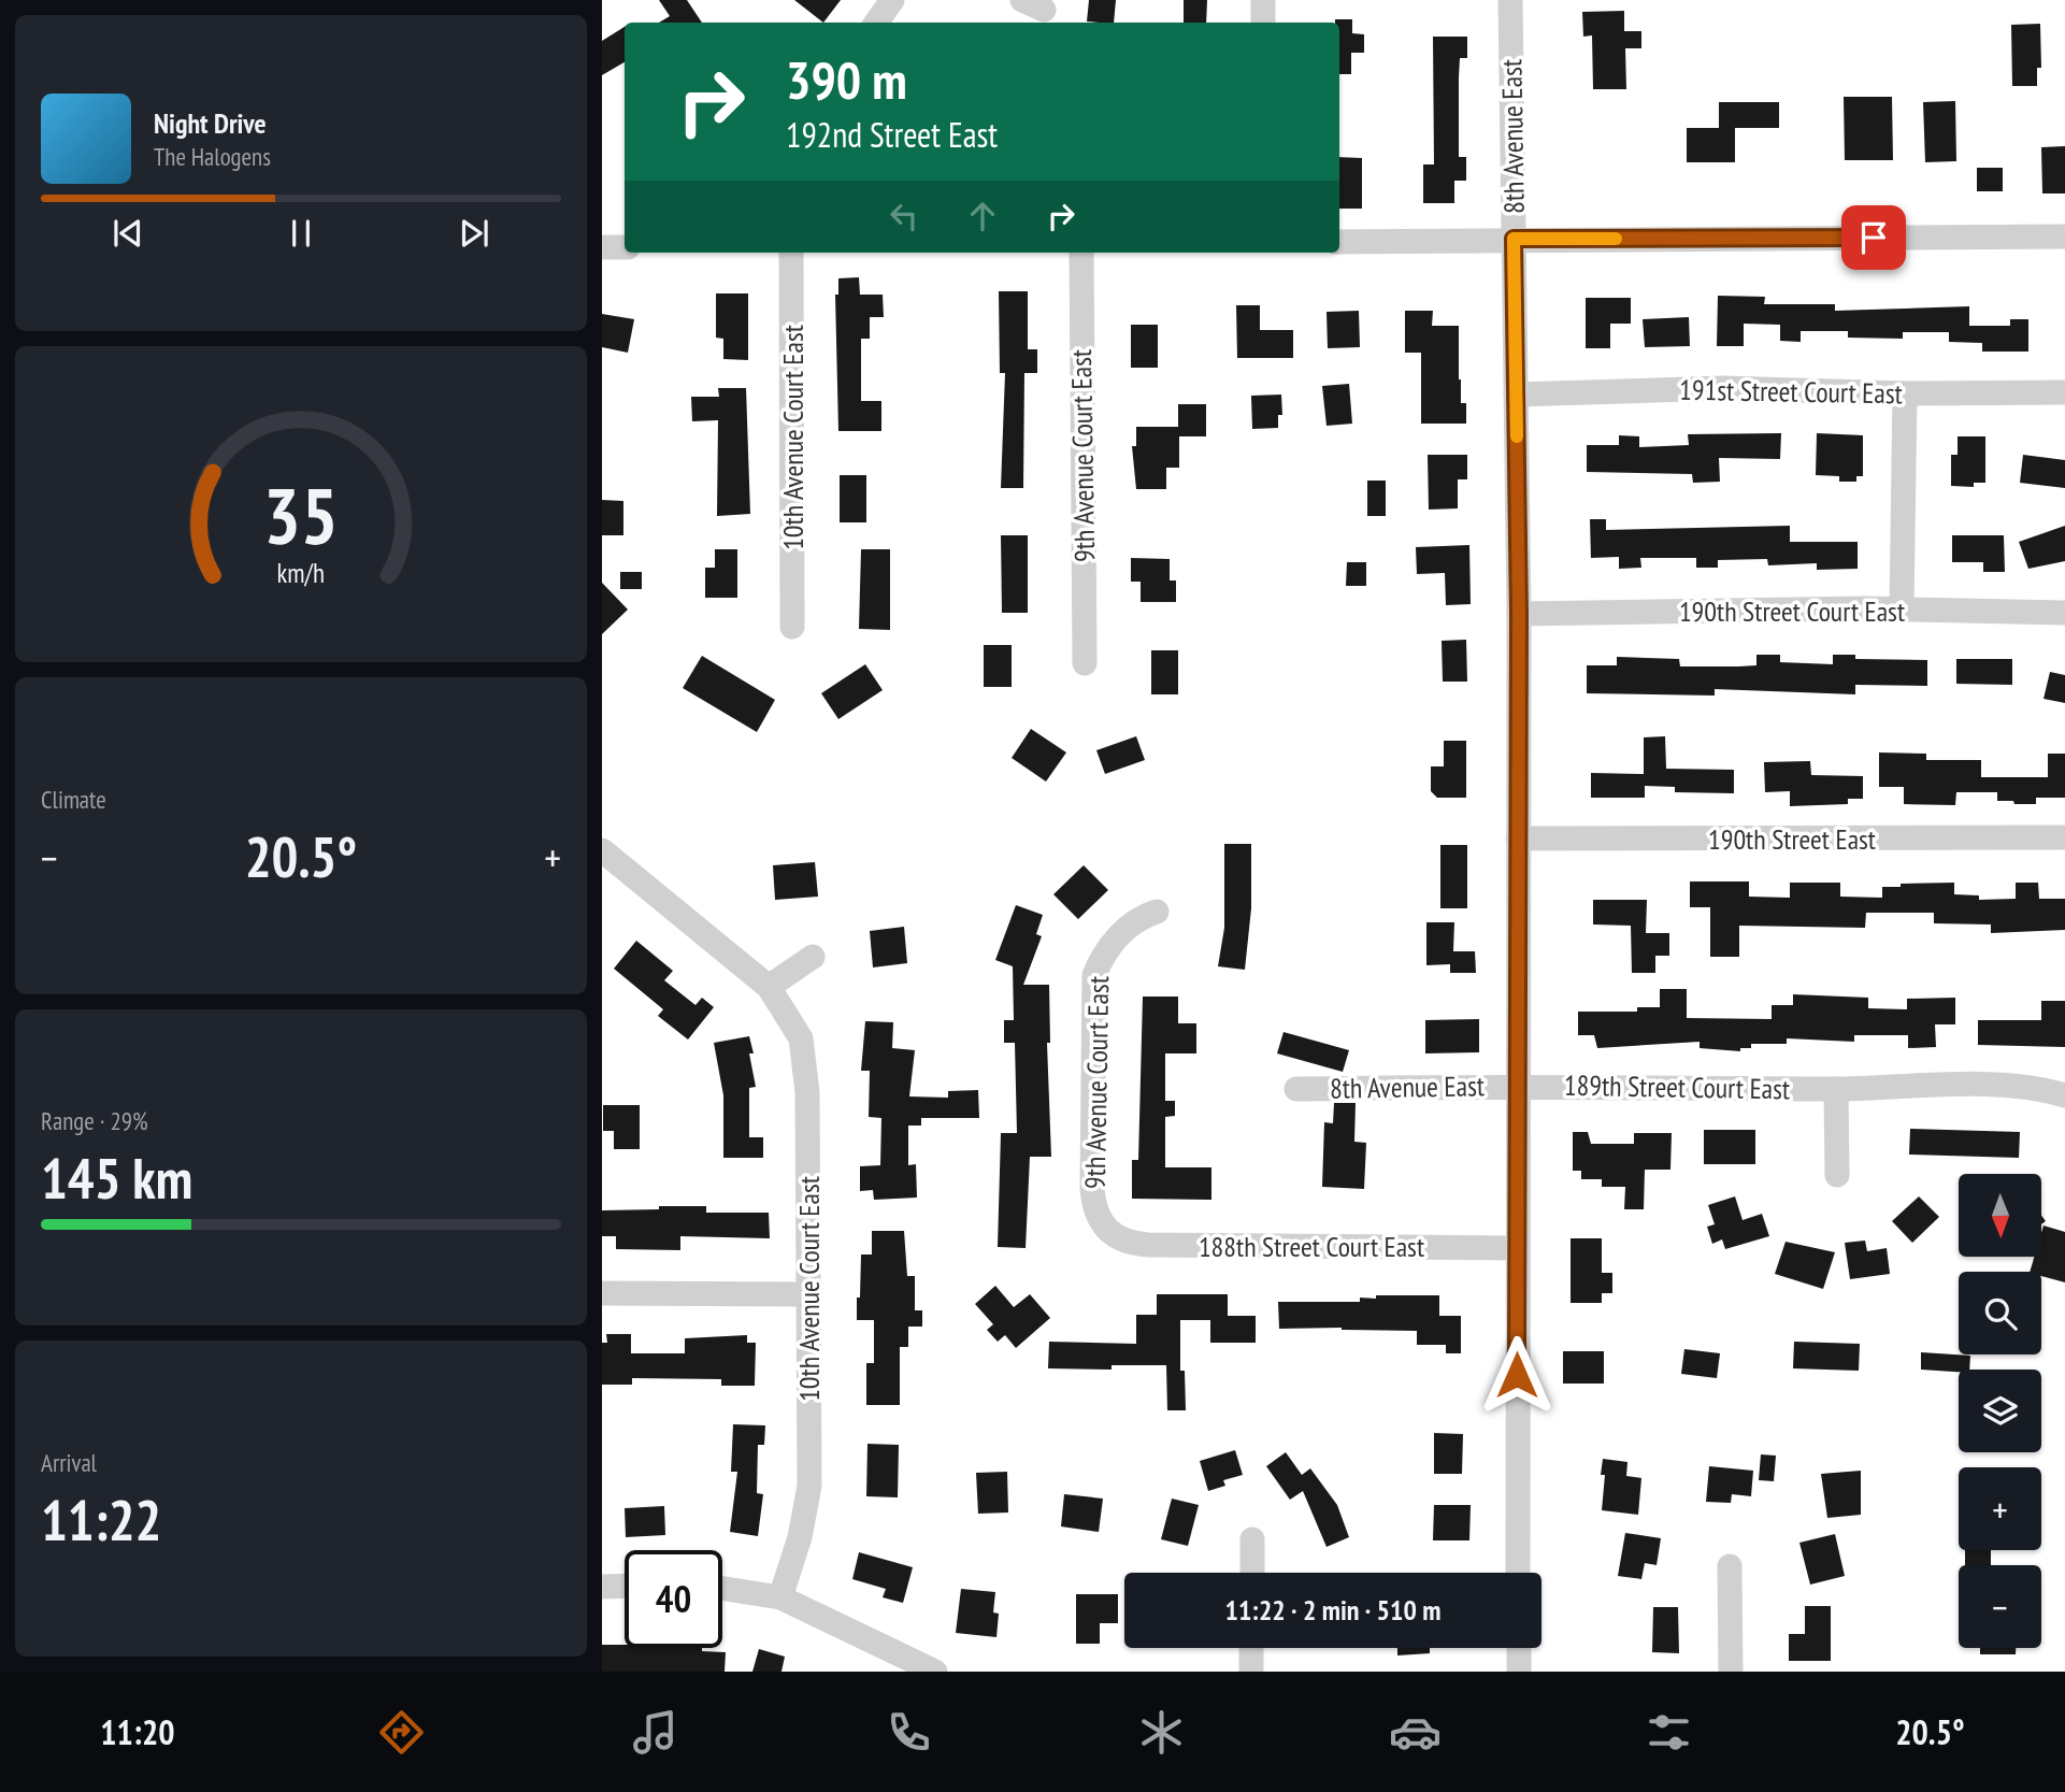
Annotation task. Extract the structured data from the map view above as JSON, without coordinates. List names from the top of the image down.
{
  "streets": {
    "street": [
      "8th Avenue East",
      "191st Street Court East",
      "10th Avenue Court East",
      "9th Avenue Court East",
      "190th Street Court East",
      "190th Street East",
      "189th Street Court East",
      "188th Street Court East"
    ]
  },
  "crossings": [
    ["8th Avenue East", "191st Street Court East"],
    ["8th Avenue East", "190th Street Court East"],
    ["8th Avenue East", "190th Street East"],
    ["8th Avenue East", "189th Street Court East"],
    ["8th Avenue East", "188th Street Court East"],
    ["9th Avenue Court East", "188th Street Court East"]
  ],
  "north": "bottom",
  "page": {
    "turn": ["390 m", "192nd Street East"],
    "song": ["Night Drive", "The Halogens"],
    "tile": [
      "Climate",
      ["Range · 29%", "145 km"],
      ["Arrival", "11:22"]
    ],
    "heat": ["−", "20.5°", "+"],
    "map_buttons": ["+", "−"],
    "limit": "40",
    "trip": "11:22 · 2 min · 510 m",
    "tabs": ["11:20", "20.5°"],
    "gauge": ["35", "km/h"]
  }
}
